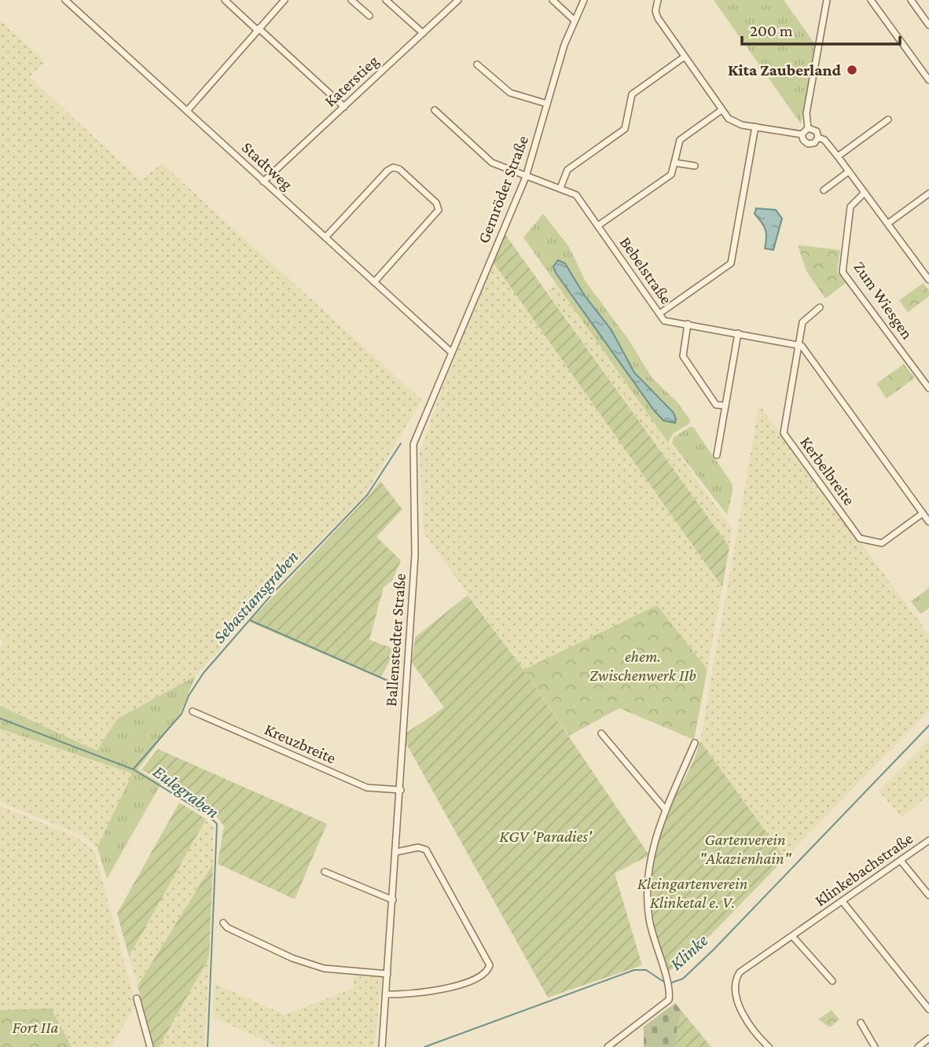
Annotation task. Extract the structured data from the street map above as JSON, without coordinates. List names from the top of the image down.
{
  "streets": {
    "street": [
      "Katerstieg",
      "Stadtweg",
      "Gernröder Straße",
      "Bebelstraße",
      "Zum Wiesgen",
      "Kerbelbreite",
      "Ballenstedter Straße",
      "Kreuzbreite",
      "Klinkebachstraße"
    ]
  },
  "crossings": [
    ["Katerstieg", "Stadtweg"],
    ["Stadtweg", "Gernröder Straße"],
    ["Gernröder Straße", "Bebelstraße"],
    ["Gernröder Straße", "Ballenstedter Straße"],
    ["Bebelstraße", "Kerbelbreite"],
    ["Ballenstedter Straße", "Kreuzbreite"]
  ],
  "water": ["Sebastiansgraben", "Eulegraben", "Klinke"],
  "parks": [
    "ehem. Zwischenwerk IIb",
    "KGV 'Paradies'",
    "Gartenverein \"Akazienhain\"",
    "Kleingartenverein Klinketal e. V.",
    "Fort IIa"
  ],
  "places": ["Kita Zauberland"],
  "scale_bar": "200 m"
}
